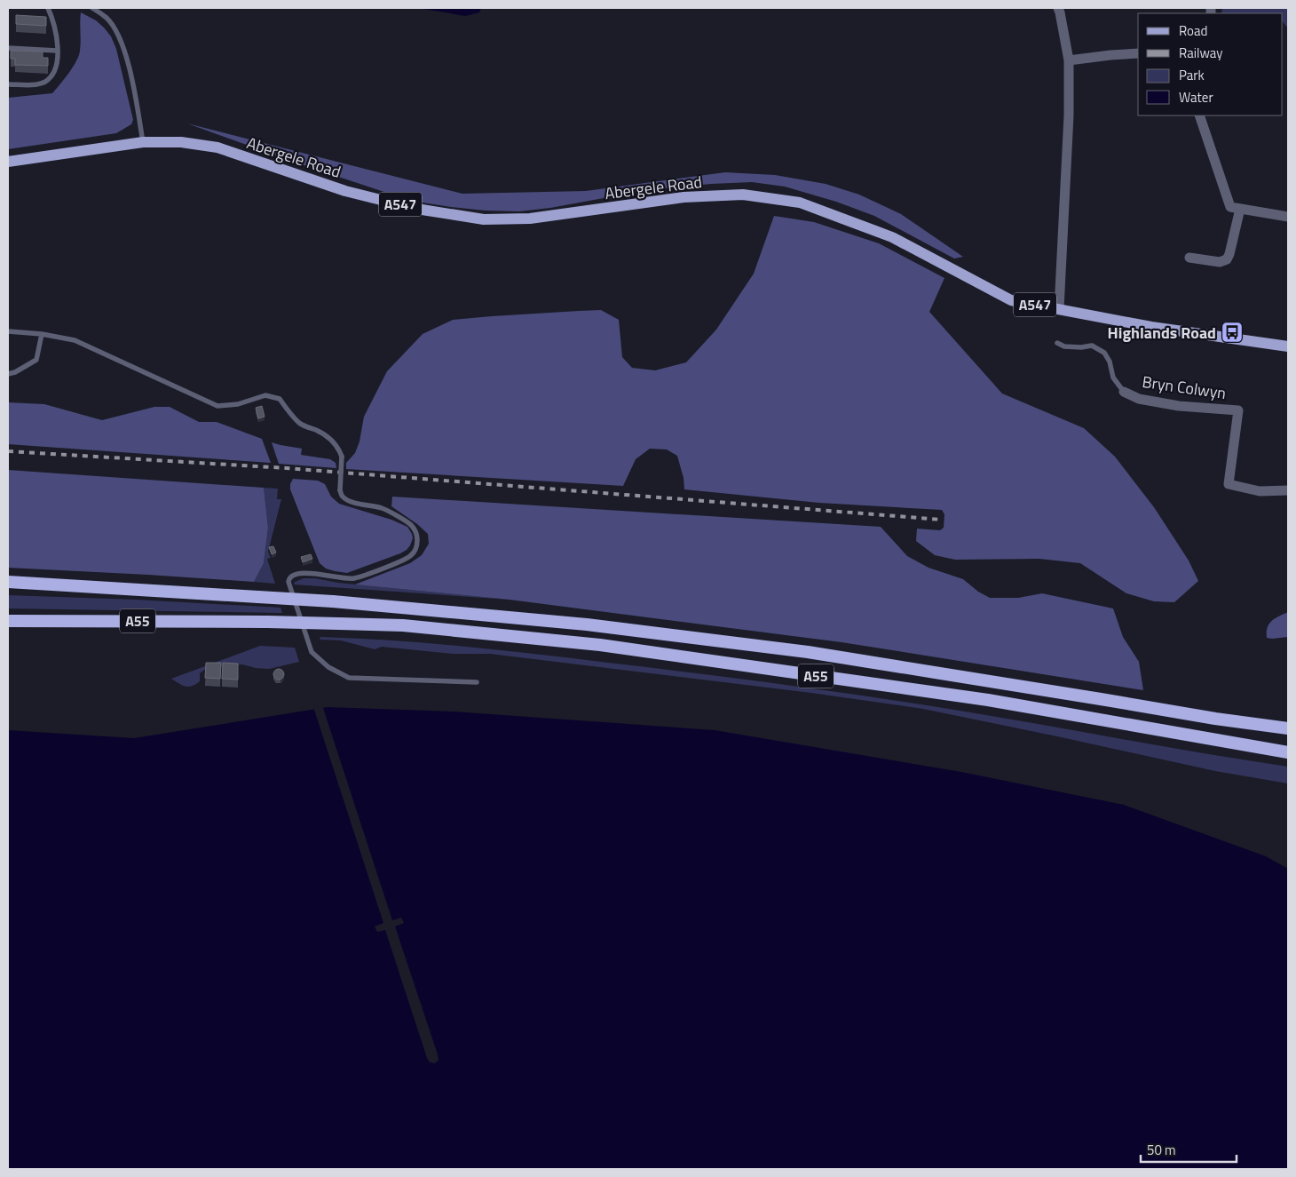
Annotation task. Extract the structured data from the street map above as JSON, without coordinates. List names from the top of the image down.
{
  "streets": {
    "highway": ["A55"],
    "main road": ["Abergele Road", "A547"],
    "street": ["Bryn Colwyn"]
  },
  "places": {
    "bus stop": ["Highlands Road"]
  },
  "legend": [
    "Road",
    "Railway",
    "Park",
    "Water"
  ],
  "scale_bar": "50 m"
}
